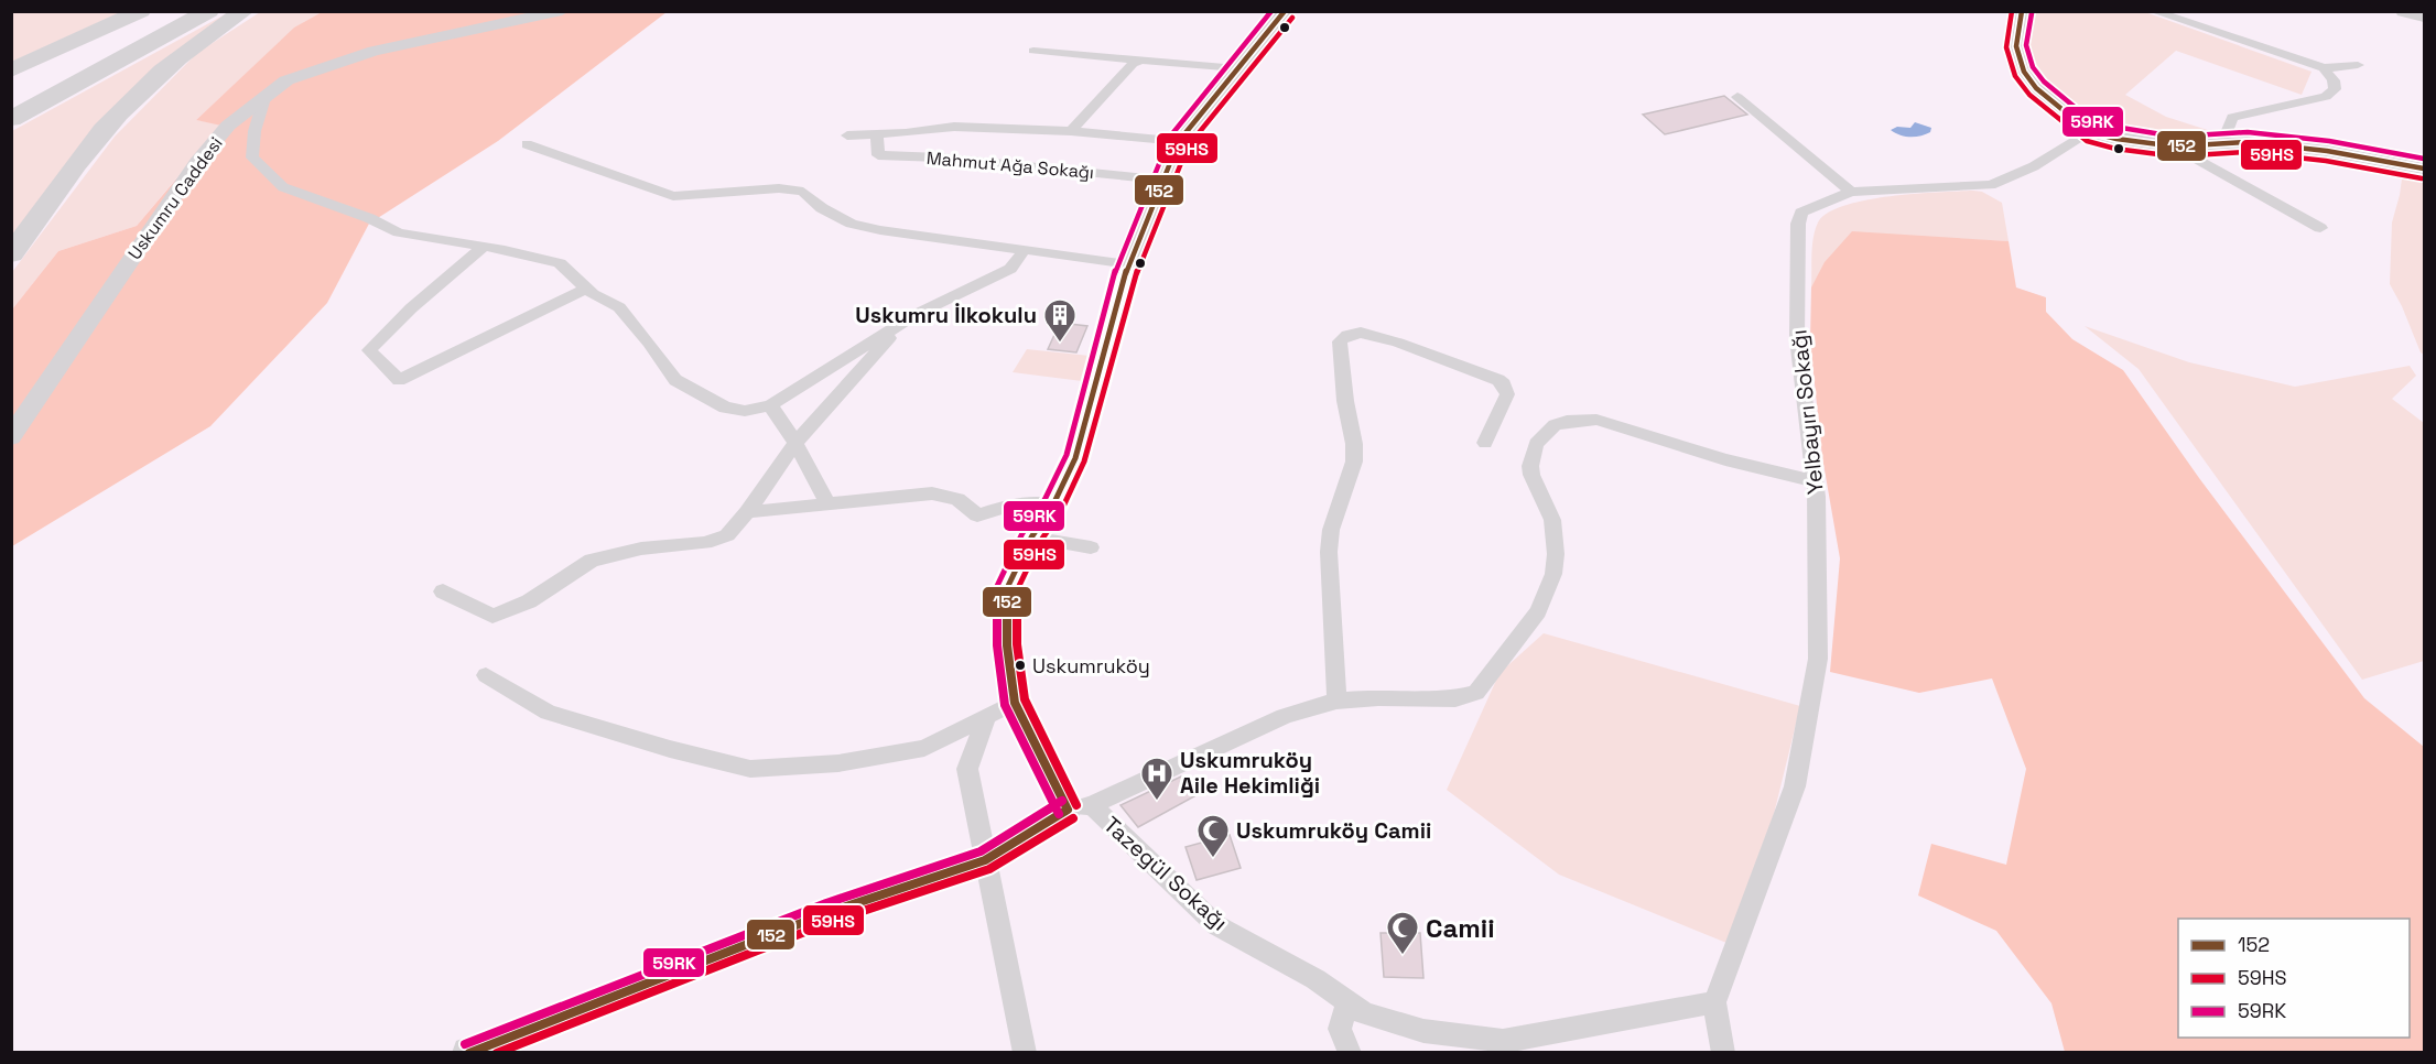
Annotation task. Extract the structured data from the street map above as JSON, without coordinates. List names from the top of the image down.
{
  "streets": {
    "street": [
      "Mahmut Ağa Sokağı",
      "Uskumru Caddesi",
      "Yelbayırı Sokağı",
      "Tazegül Sokağı"
    ]
  },
  "crossings": [
    ["Mahmut Ağa Sokağı", "Tazegül Sokağı"],
    ["Yelbayırı Sokağı", "Tazegül Sokağı"]
  ],
  "places": {
    "building": ["Uskumru İlkokulu"],
    "other": ["Uskumruköy"],
    "hospital": ["Uskumruköy Aile Hekimliği"],
    "mosque": ["Uskumruköy Camii", "Camii"]
  },
  "lines": ["transit line 152", "transit line 59HS", "transit line 59RK"],
  "legend": ["152", "59HS", "59RK"]
}
